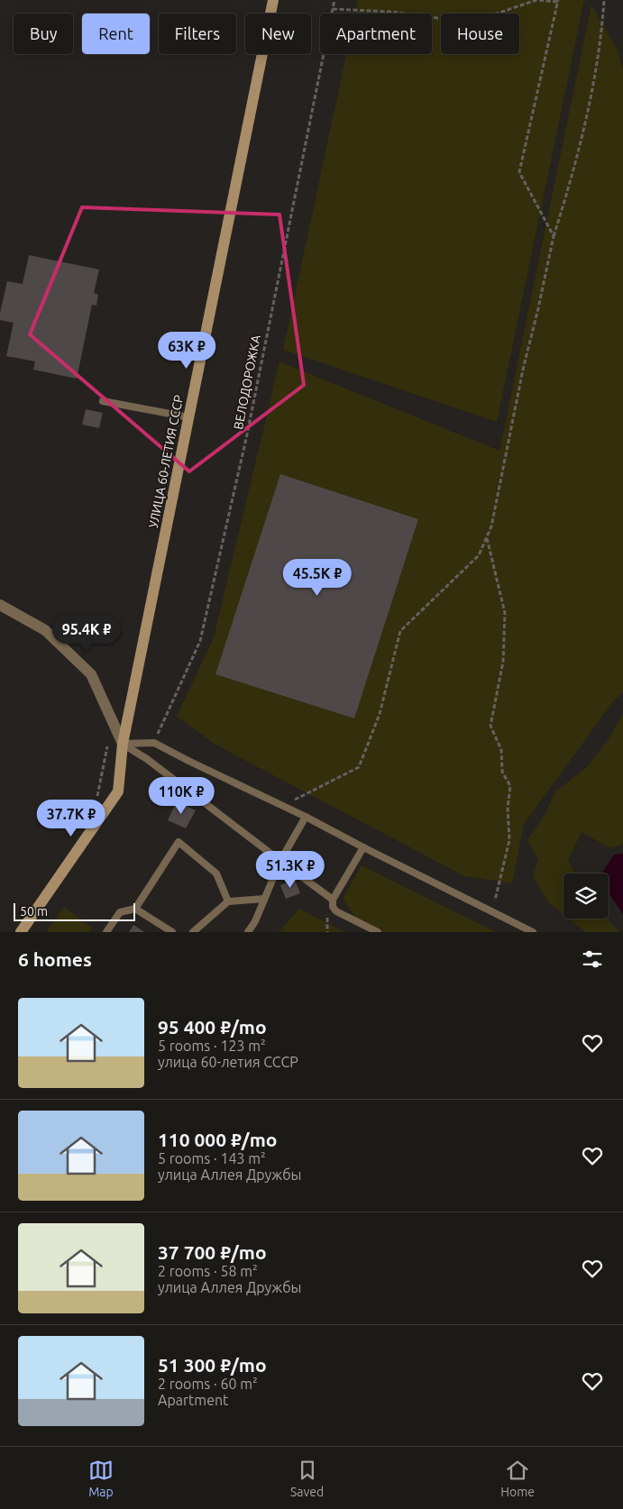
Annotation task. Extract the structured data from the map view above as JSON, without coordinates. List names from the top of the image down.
{
  "streets": {
    "main road": ["УЛИЦА 60-ЛЕТИЯ СССР"],
    "path": ["ВЕЛОДОРОЖКА"]
  },
  "scale_bar": "50 m",
  "page": {
    "chip": [
      "Buy",
      "Rent",
      "Filters",
      "New",
      "Apartment",
      "House"
    ],
    "price": [
      "63K ₽",
      "45.5K ₽",
      "95.4K ₽",
      "110K ₽",
      "37.7K ₽",
      "51.3K ₽"
    ],
    "scale": "50 m",
    "heading": "6 homes",
    "list": [
      {
        "name": "95 400 ₽/mo",
        "note": "5 rooms · 123 m² · улица 60-летия СССР"
      },
      {
        "name": "110 000 ₽/mo",
        "note": "5 rooms · 143 m² · улица Аллея Дружбы"
      },
      {
        "name": "37 700 ₽/mo",
        "note": "2 rooms · 58 m² · улица Аллея Дружбы"
      },
      {
        "name": "51 300 ₽/mo",
        "note": "2 rooms · 60 m² · Apartment"
      }
    ],
    "tabs": ["Map", "Saved", "Home"]
  }
}
